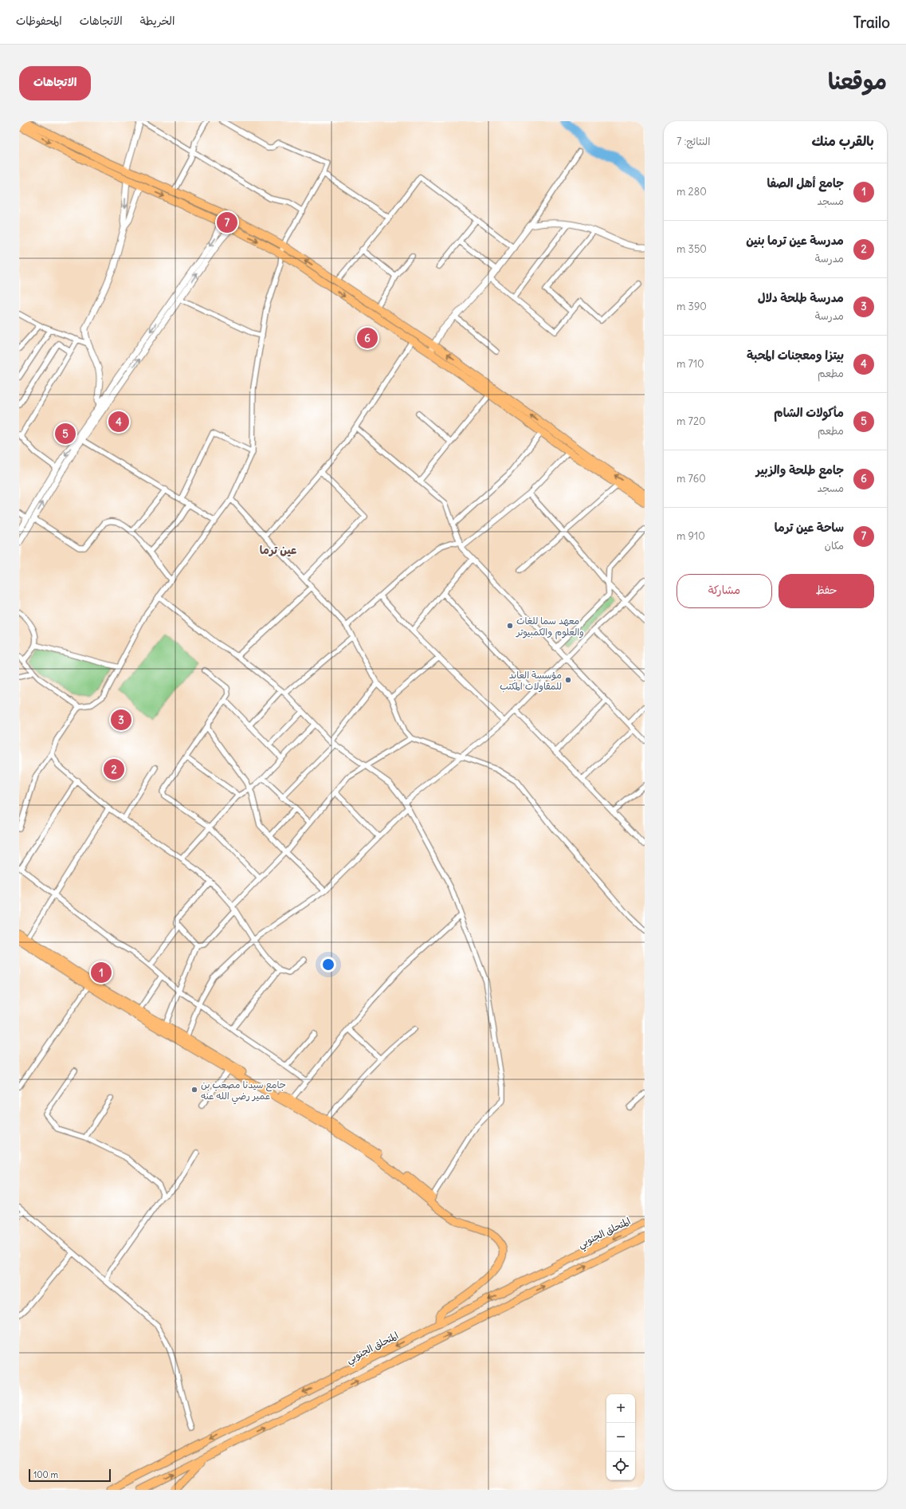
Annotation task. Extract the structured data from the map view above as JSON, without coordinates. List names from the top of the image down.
{
  "streets": {
    "main road": ["المتحلق الجنوبي"]
  },
  "districts": ["عين ترما"],
  "places": ["معهد سما للغات والعلوم والكمبيوتر", "مؤسسة العابد للمقاولات المكتب", "جامع سيدنا مصعب بن عمير رضي الله عنه"],
  "scale_bar": "100 m",
  "page": {
    "header": "Trailo",
    "nav": ["الخريطة", "الاتجاهات", "المحفوظات"],
    "title": "موقعنا",
    "buttons": [
      "الاتجاهات",
      ["حفظ", "مشاركة"]
    ],
    "heading": ["بالقرب منك", "النتائج: 7"],
    "list": [
      {
        "mark": "1",
        "name": "جامع أهل الصفا",
        "note": "مسجد",
        "value": "280 m"
      },
      {
        "mark": "2",
        "name": "مدرسة عين ترما بنين",
        "note": "مدرسة",
        "value": "350 m"
      },
      {
        "mark": "3",
        "name": "مدرسة طلحة دلال",
        "note": "مدرسة",
        "value": "390 m"
      },
      {
        "mark": "4",
        "name": "بيتزا ومعجنات المحبة",
        "note": "مطعم",
        "value": "710 m"
      },
      {
        "mark": "5",
        "name": "مأكولات الشام",
        "note": "مطعم",
        "value": "720 m"
      },
      {
        "mark": "6",
        "name": "جامع طلحة والزبير",
        "note": "مسجد",
        "value": "760 m"
      },
      {
        "mark": "7",
        "name": "ساحة عين ترما",
        "note": "مكان",
        "value": "910 m"
      }
    ],
    "pins": [
      "7",
      "6",
      "4",
      "5",
      "3",
      "2",
      "1"
    ],
    "map_buttons": ["+", "−"],
    "scale": "100 m"
  }
}
